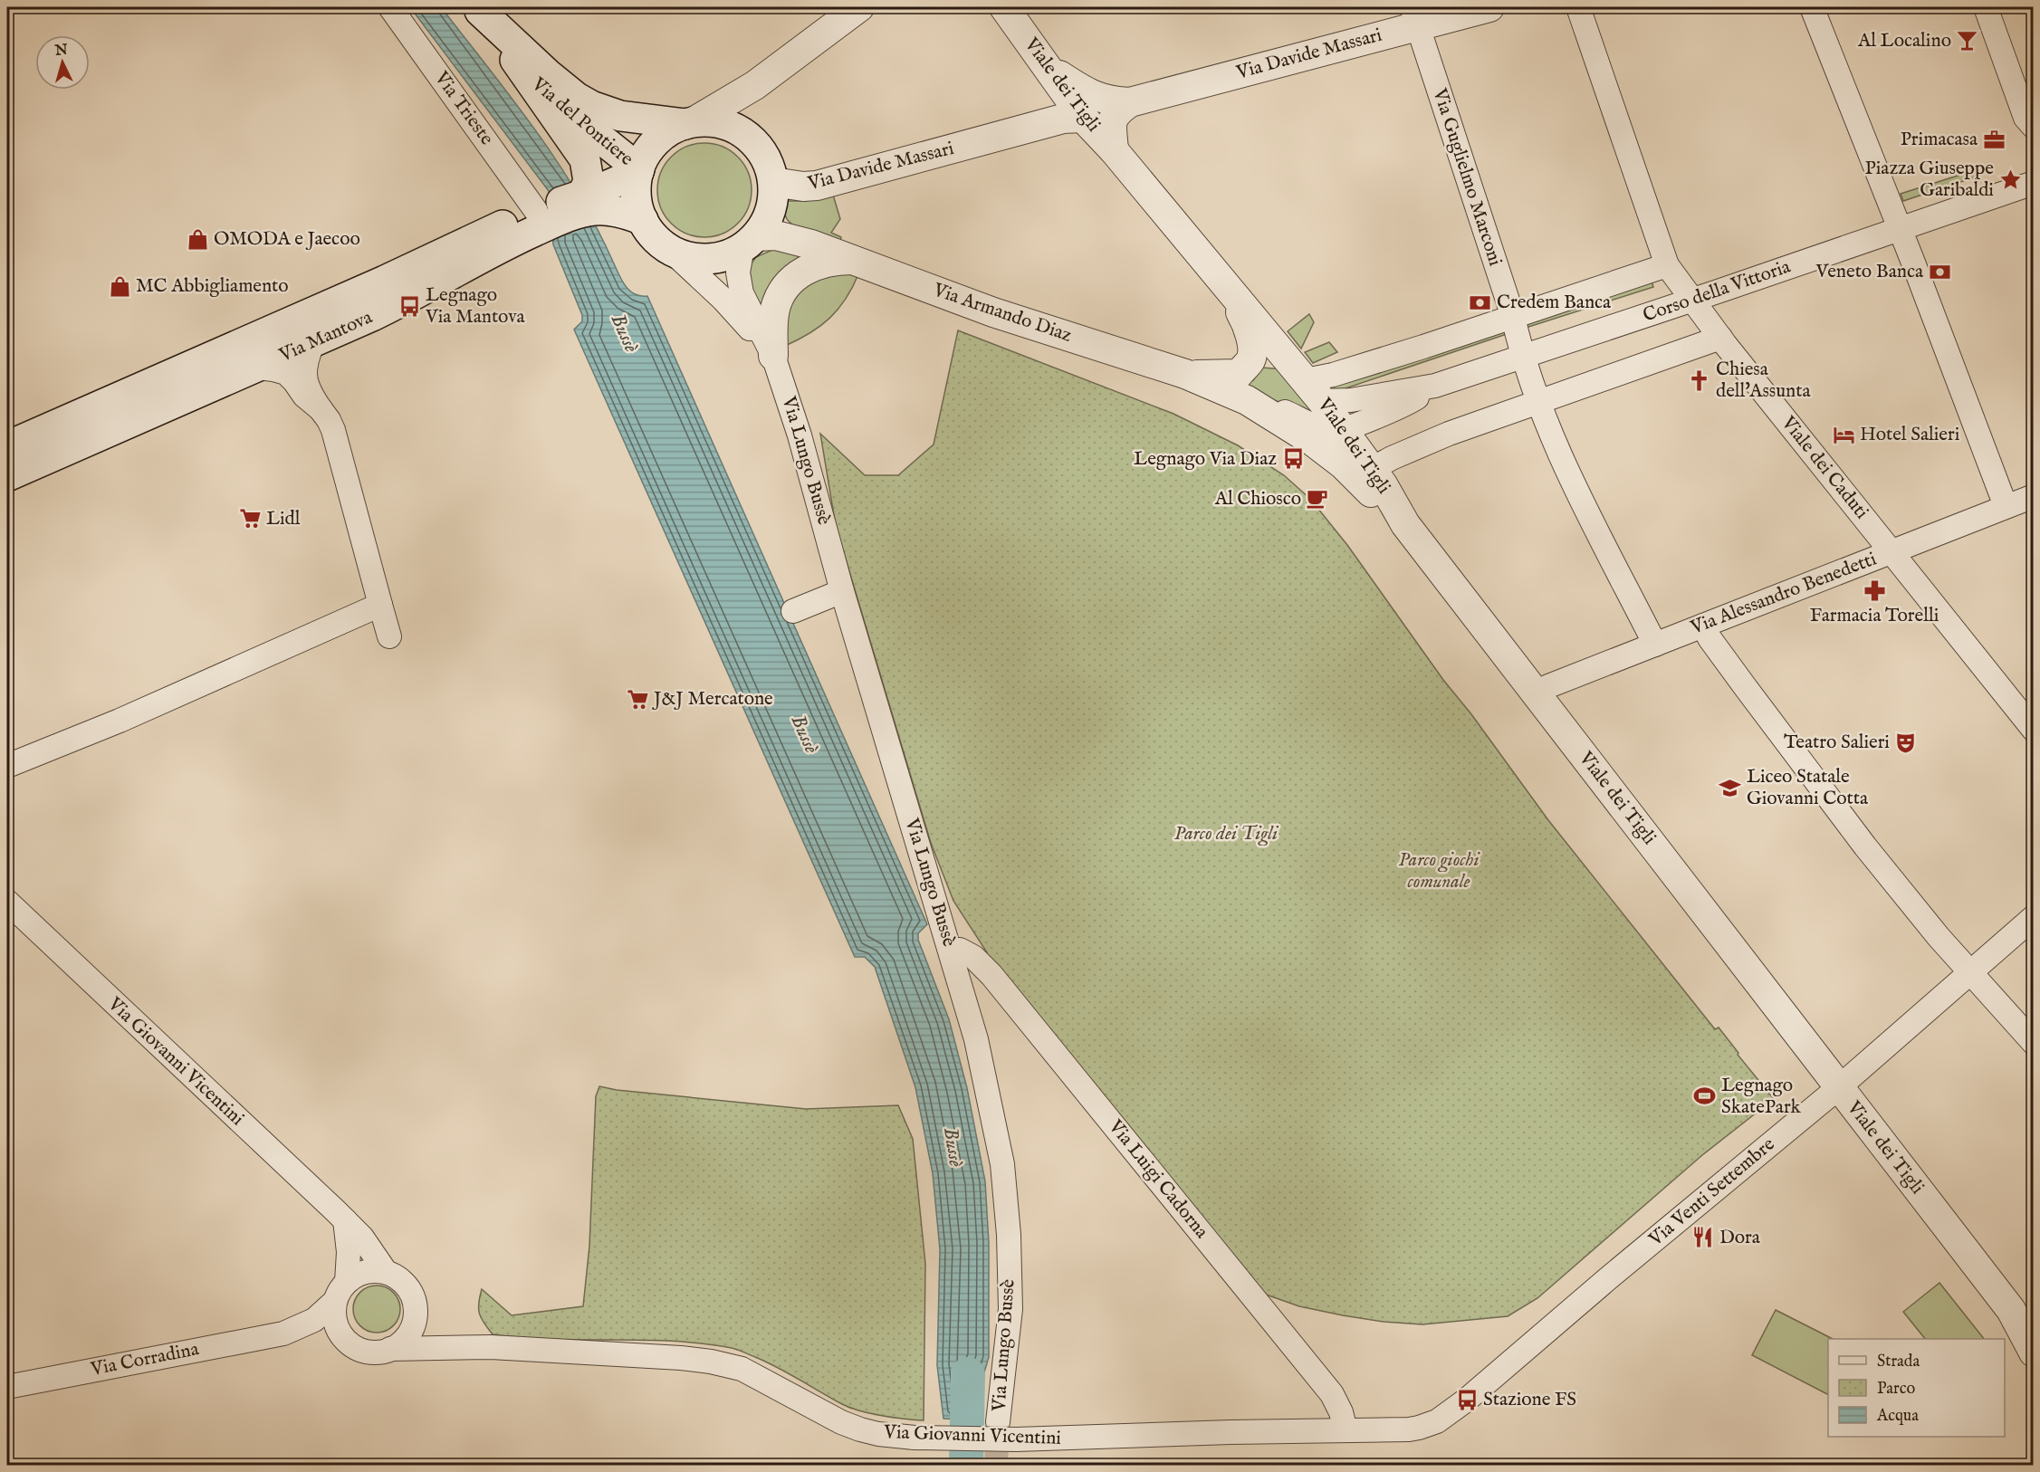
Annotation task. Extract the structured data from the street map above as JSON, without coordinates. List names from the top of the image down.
{
  "streets": {
    "main road": ["Via del Pontiere", "Via Mantova"],
    "street": [
      "Via Davide Massari",
      "Viale dei Tigli",
      "Via Trieste",
      "Via Guglielmo Marconi",
      "Corso della Vittoria",
      "Via Armando Diaz",
      "Via Lungo Bussè",
      "Viale dei Caduti",
      "Via Alessandro Benedetti",
      "Via Giovanni Vicentini",
      "Via Luigi Cadorna",
      "Via Venti Settembre",
      "Via Corradina"
    ]
  },
  "crossings": [
    ["Via Davide Massari", "Viale dei Tigli"],
    ["Via Davide Massari", "Via del Pontiere"],
    ["Via Davide Massari", "Via Guglielmo Marconi"],
    ["Via Davide Massari", "Via Armando Diaz"],
    ["Via Davide Massari", "Via Mantova"],
    ["Via Davide Massari", "Via Lungo Bussè"],
    ["Viale dei Tigli", "Corso della Vittoria"],
    ["Viale dei Tigli", "Via Armando Diaz"],
    ["Viale dei Tigli", "Via Alessandro Benedetti"],
    ["Viale dei Tigli", "Via Venti Settembre"],
    ["Via Trieste", "Via Mantova"],
    ["Via del Pontiere", "Via Armando Diaz"],
    ["Via del Pontiere", "Via Mantova"],
    ["Via del Pontiere", "Via Lungo Bussè"],
    ["Via Guglielmo Marconi", "Corso della Vittoria"],
    ["Via Guglielmo Marconi", "Via Alessandro Benedetti"],
    ["Corso della Vittoria", "Via Armando Diaz"],
    ["Corso della Vittoria", "Viale dei Caduti"],
    ["Via Armando Diaz", "Via Mantova"],
    ["Via Armando Diaz", "Via Lungo Bussè"],
    ["Via Mantova", "Via Lungo Bussè"],
    ["Via Lungo Bussè", "Via Luigi Cadorna"],
    ["Viale dei Caduti", "Via Alessandro Benedetti"],
    ["Via Giovanni Vicentini", "Via Luigi Cadorna"],
    ["Via Giovanni Vicentini", "Via Venti Settembre"],
    ["Via Giovanni Vicentini", "Via Corradina"]
  ],
  "water": ["Bussè"],
  "parks": ["Parco dei Tigli", "Parco giochi comunale"],
  "places": {
    "bar": ["Al Localino"],
    "office": ["Primacasa"],
    "place": ["Piazza Giuseppe Garibaldi"],
    "shop": ["OMODA e Jaecoo", "MC Abbigliamento"],
    "bank": ["Veneto Banca", "Credem Banca"],
    "bus stop": ["Legnago Via Mantova", "Legnago Via Diaz", "Stazione FS"],
    "church": ["Chiesa dell'Assunta"],
    "hotel": ["Hotel Salieri"],
    "cafe": ["Al Chiosco"],
    "supermarket": ["Lidl", "J&J Mercatone"],
    "pharmacy": ["Farmacia Torelli"],
    "theatre": ["Teatro Salieri"],
    "school or university": ["Liceo Statale Giovanni Cotta"],
    "sports": ["Legnago SkatePark"],
    "restaurant": ["Dora"]
  },
  "legend": ["Strada", "Parco", "Acqua"],
  "north": "top"
}
